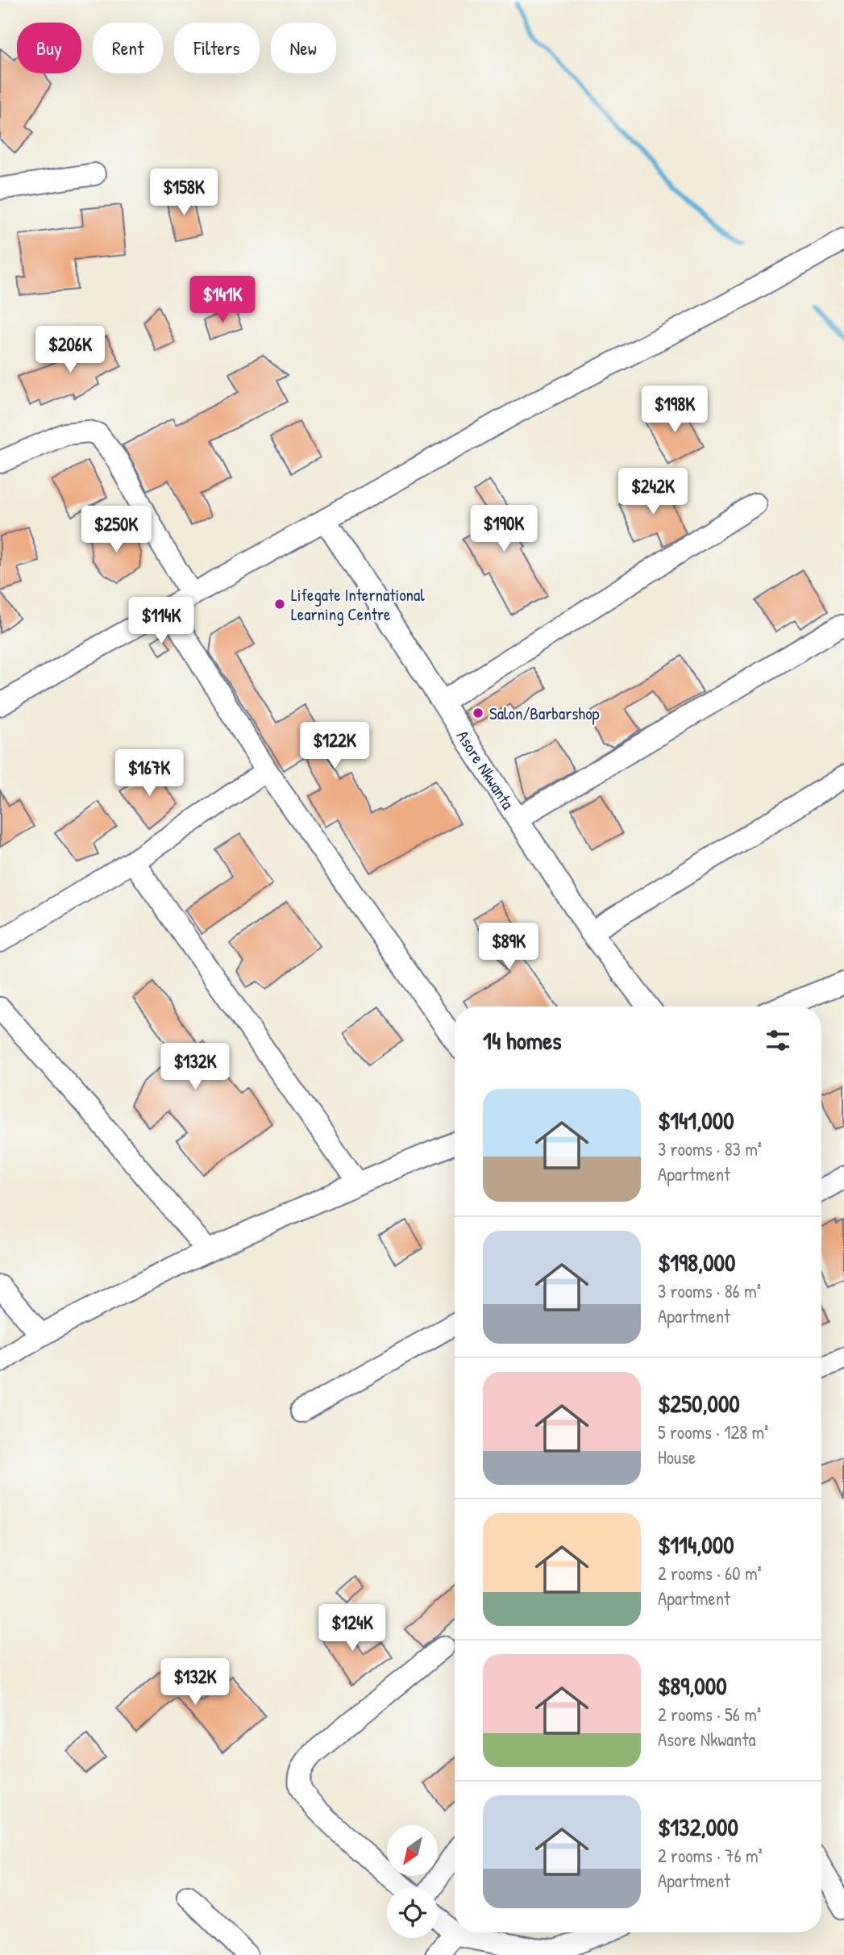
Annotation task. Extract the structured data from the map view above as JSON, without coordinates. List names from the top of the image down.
{
  "streets": {
    "street": ["Asore Nkwanta"]
  },
  "places": ["Lifegate International Learning Centre", "Salon/Barbarshop"],
  "north": "bottom left",
  "page": {
    "chip": [
      "Buy",
      "Rent",
      "Filters",
      "New"
    ],
    "price": [
      "$158K",
      "$141K",
      "$206K",
      "$198K",
      "$242K",
      "$190K",
      "$250K",
      "$114K",
      "$122K",
      "$167K",
      "$89K",
      "$132K",
      "$124K",
      "$132K"
    ],
    "heading": "14 homes",
    "list": [
      {
        "name": "$141,000",
        "note": "3 rooms · 83 m² · Apartment"
      },
      {
        "name": "$198,000",
        "note": "3 rooms · 86 m² · Apartment"
      },
      {
        "name": "$250,000",
        "note": "5 rooms · 128 m² · House"
      },
      {
        "name": "$114,000",
        "note": "2 rooms · 60 m² · Apartment"
      },
      {
        "name": "$89,000",
        "note": "2 rooms · 56 m² · Asore Nkwanta"
      },
      {
        "name": "$132,000",
        "note": "2 rooms · 76 m² · Apartment"
      }
    ]
  }
}
